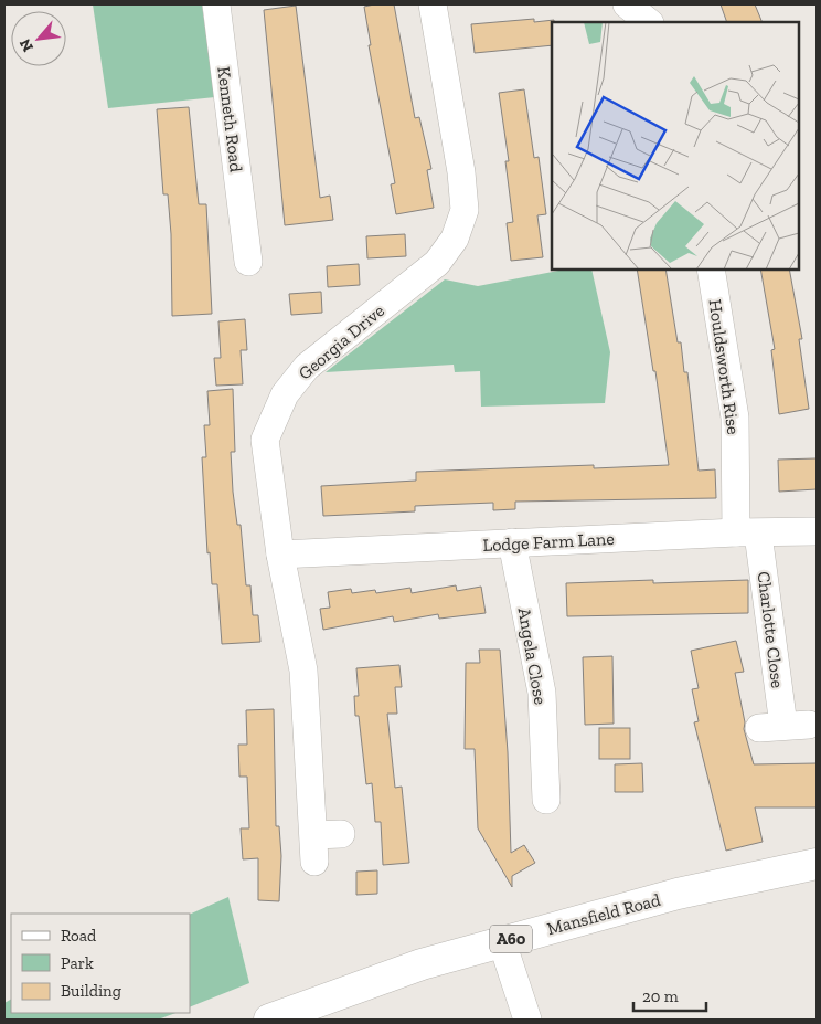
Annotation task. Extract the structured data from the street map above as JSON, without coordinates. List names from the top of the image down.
{
  "streets": {
    "highway": ["Mansfield Road", "A60"],
    "street": [
      "Kenneth Road",
      "Georgia Drive",
      "Houldsworth Rise",
      "Lodge Farm Lane",
      "Charlotte Close",
      "Angela Close"
    ]
  },
  "crossings": [
    ["Georgia Drive", "Lodge Farm Lane"],
    ["Houldsworth Rise", "Lodge Farm Lane"],
    ["Houldsworth Rise", "Charlotte Close"],
    ["Lodge Farm Lane", "Charlotte Close"],
    ["Lodge Farm Lane", "Angela Close"]
  ],
  "legend": ["Road", "Park", "Building"],
  "scale_bar": "20 m",
  "north": "bottom left"
}
